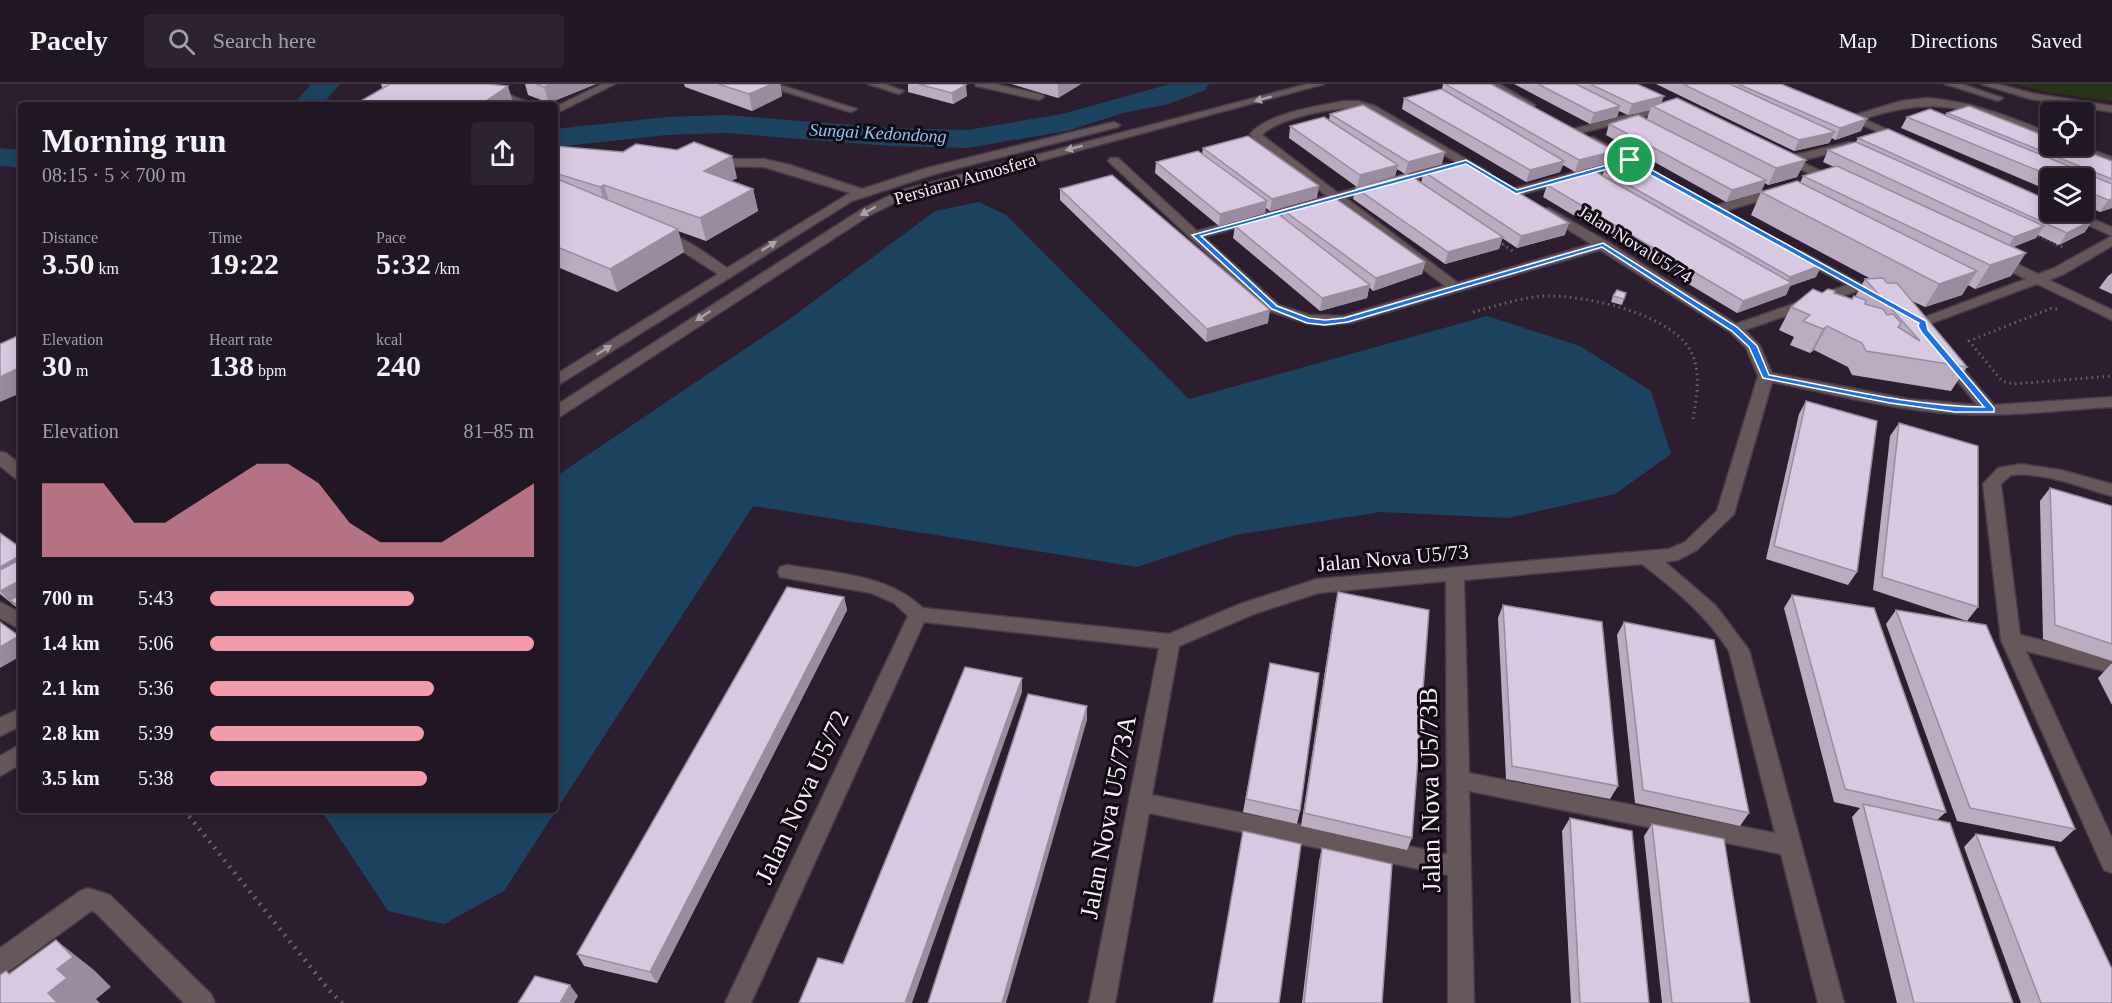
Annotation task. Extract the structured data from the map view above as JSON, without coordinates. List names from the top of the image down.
{
  "streets": {
    "street": [
      "Persiaran Atmosfera",
      "Jalan Nova U5/74",
      "Jalan Nova U5/73",
      "Jalan Nova U5/73B",
      "Jalan Nova U5/72",
      "Jalan Nova U5/73A"
    ]
  },
  "crossings": [
    ["Jalan Nova U5/74", "Jalan Nova U5/73"],
    ["Jalan Nova U5/73", "Jalan Nova U5/73B"],
    ["Jalan Nova U5/73", "Jalan Nova U5/72"],
    ["Jalan Nova U5/73", "Jalan Nova U5/73A"]
  ],
  "water": ["Sungai Kedondong"],
  "page": {
    "header": "Pacely",
    "search": "Search here",
    "nav": ["Map", "Directions", "Saved"],
    "heading": ["Morning run", "08:15 · 5 × 700 m"],
    "stats": [
      ["Distance", "3.50 km"],
      ["Time", "19:22"],
      ["Pace", "5:32 /km"],
      ["Elevation", "30 m"],
      ["Heart rate", "138 bpm"],
      ["kcal", "240"]
    ],
    "chart": ["Elevation", "81–85 m"],
    "list": [
      {
        "name": "700 m",
        "note": "5:43"
      },
      {
        "name": "1.4 km",
        "note": "5:06"
      },
      {
        "name": "2.1 km",
        "note": "5:36"
      },
      {
        "name": "2.8 km",
        "note": "5:39"
      },
      {
        "name": "3.5 km",
        "note": "5:38"
      }
    ]
  }
}
